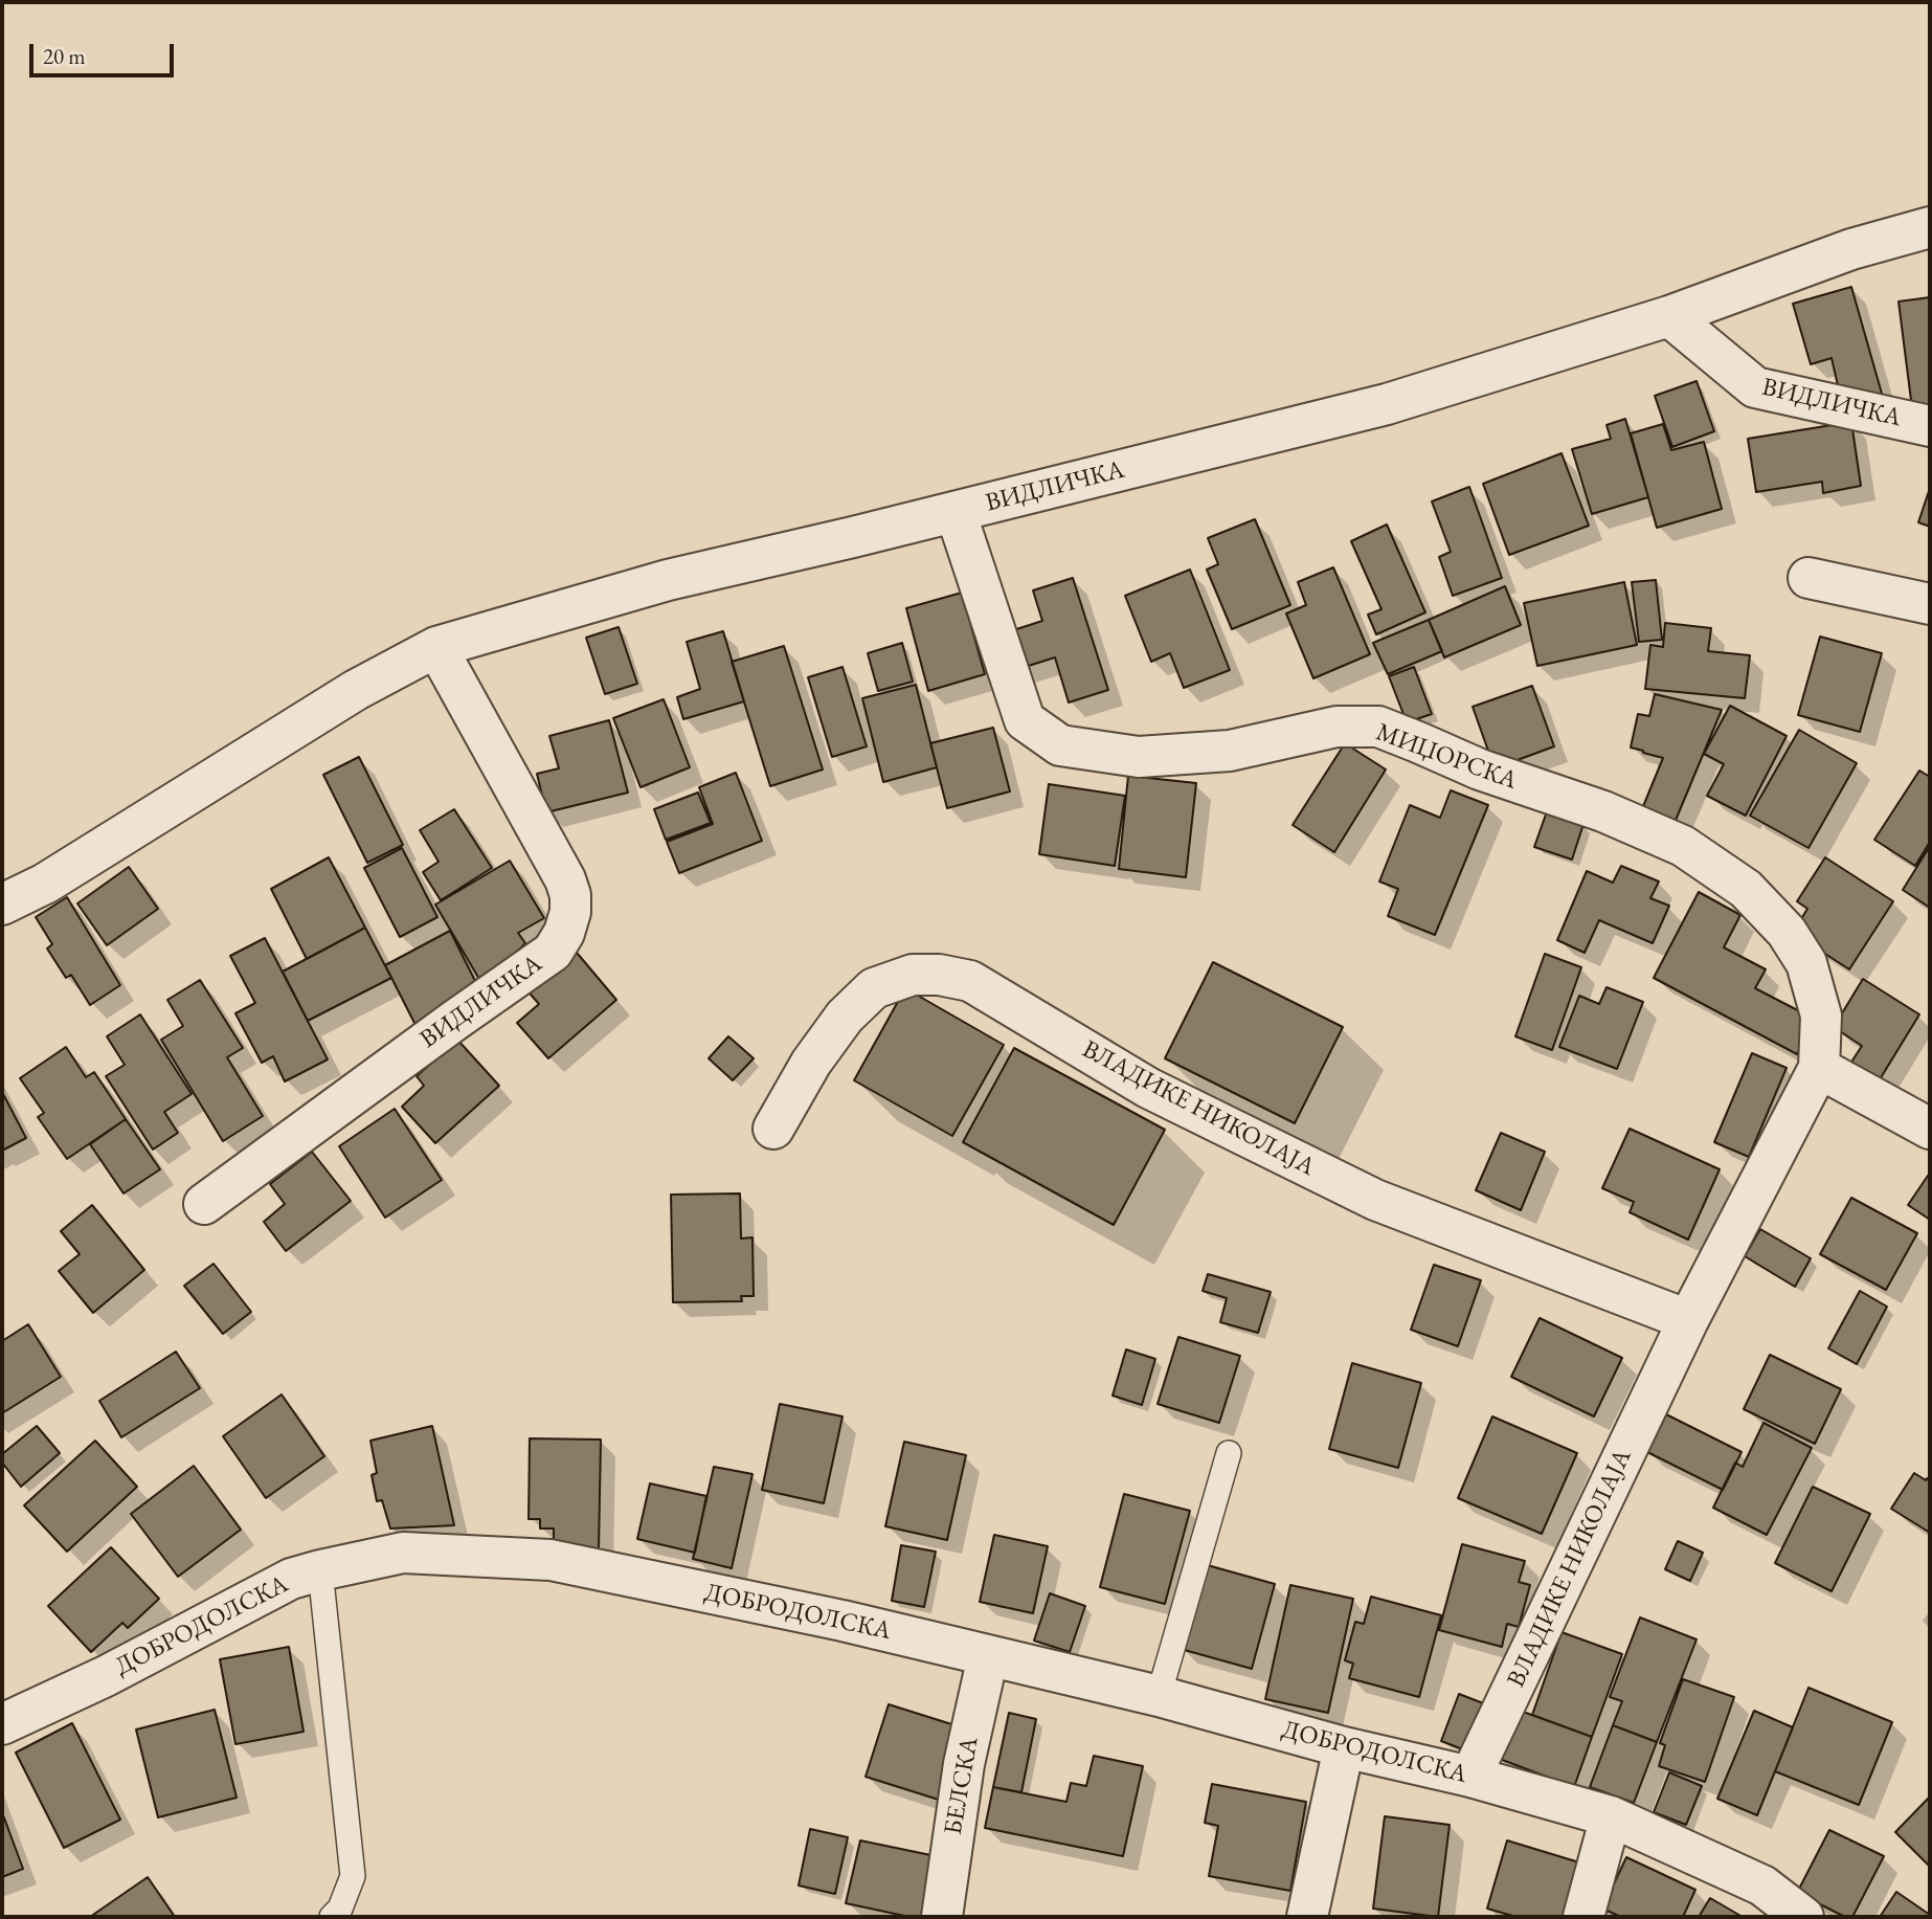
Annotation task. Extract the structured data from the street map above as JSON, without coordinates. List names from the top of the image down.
{
  "streets": {
    "street": [
      "ВИДЛИЧКА",
      "МИЏОРСКА",
      "ВЛАДИКЕ НИКОЛАЈА",
      "ДОБРОДОЛСКА",
      "БЕЛСКА"
    ]
  },
  "crossings": [
    ["ВИДЛИЧКА", "МИЏОРСКА"],
    ["МИЏОРСКА", "ВЛАДИКЕ НИКОЛАЈА"],
    ["ВЛАДИКЕ НИКОЛАЈА", "ДОБРОДОЛСКА"],
    ["ДОБРОДОЛСКА", "БЕЛСКА"]
  ],
  "scale_bar": "20 m"
}
